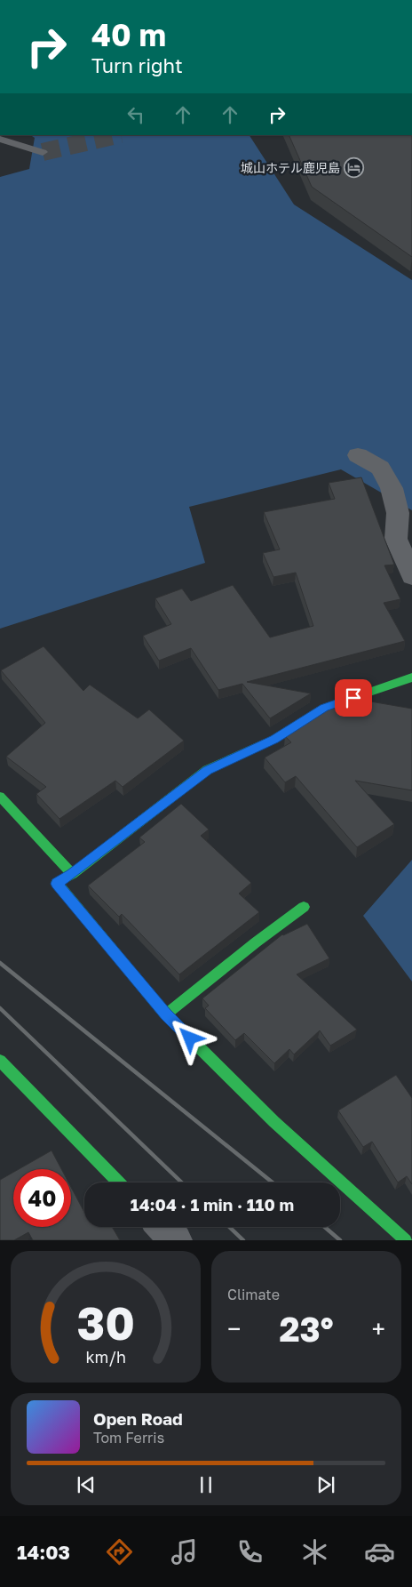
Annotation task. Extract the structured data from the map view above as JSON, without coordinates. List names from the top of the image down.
{
  "places": {
    "hotel": ["城山ホテル鹿児島"]
  },
  "page": {
    "turn": ["40 m", "Turn right"],
    "limit": "40",
    "trip": "14:04 · 1 min · 110 m",
    "tile": "Climate",
    "heat": ["−", "23°", "+"],
    "song": ["Open Road", "Tom Ferris"],
    "tabs": "14:03",
    "gauge": ["30", "km/h"]
  }
}
